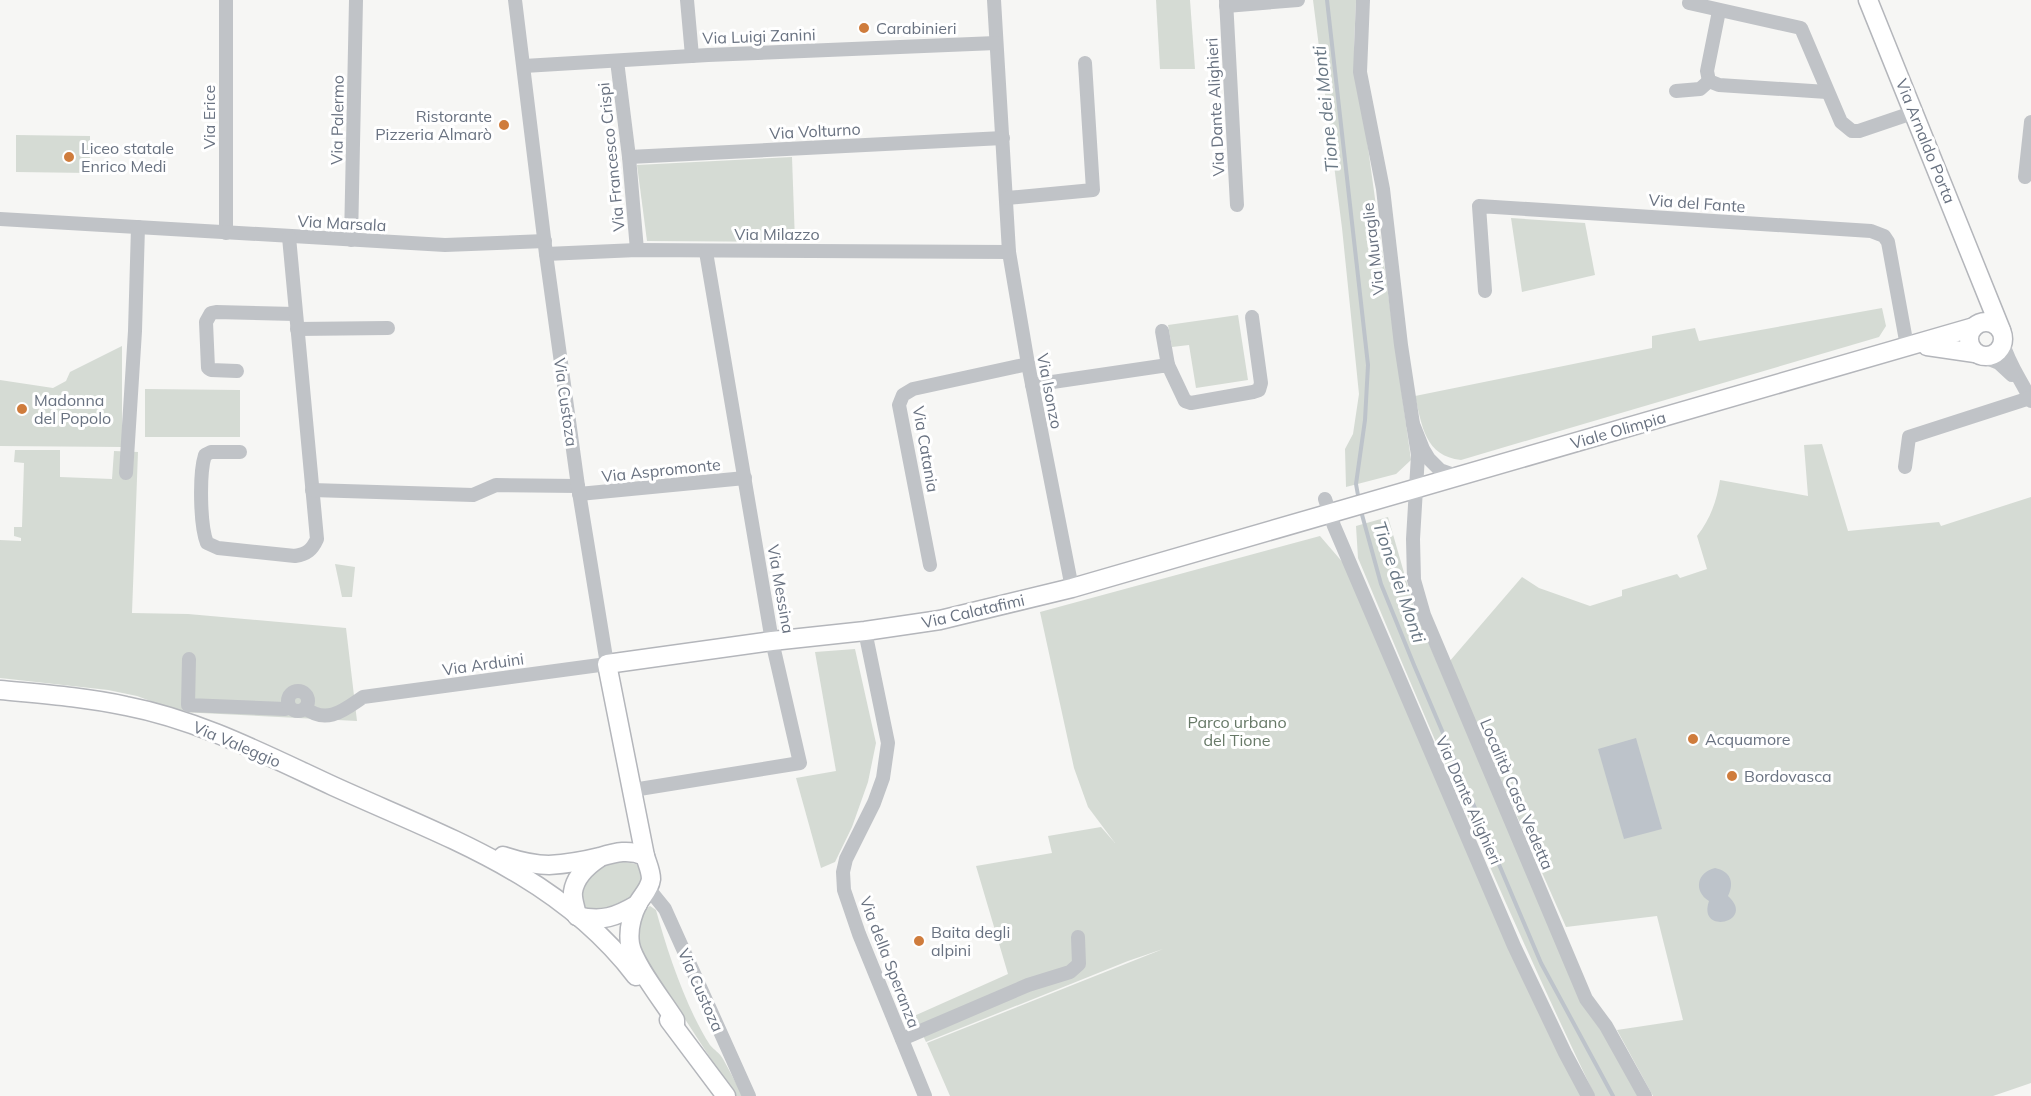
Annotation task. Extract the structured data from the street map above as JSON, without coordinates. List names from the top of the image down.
{
  "streets": {
    "main road": [
      "Via Arnaldo Porta",
      "Via Custoza",
      "Viale Olimpia",
      "Via Calatafimi",
      "Via Valeggio"
    ],
    "street": [
      "Via Luigi Zanini",
      "Via Dante Alighieri",
      "Via Erice",
      "Via Palermo",
      "Via Volturno",
      "Via Francesco Crispi",
      "Via del Fante",
      "Via Marsala",
      "Via Milazzo",
      "Via Muraglie",
      "Via Isonzo",
      "Via Catania",
      "Via Aspromonte",
      "Via Messina",
      "Via Arduini",
      "Località Casa Vedetta",
      "Via della Speranza"
    ]
  },
  "crossings": [
    ["Via Luigi Zanini", "Via Francesco Crispi"],
    ["Via Luigi Zanini", "Via Isonzo"],
    ["Via Luigi Zanini", "Via Custoza"],
    ["Via Dante Alighieri", "Viale Olimpia"],
    ["Via Dante Alighieri", "Via Calatafimi"],
    ["Via Erice", "Via Marsala"],
    ["Via Palermo", "Via Marsala"],
    ["Via Volturno", "Via Francesco Crispi"],
    ["Via Volturno", "Via Isonzo"],
    ["Via Arnaldo Porta", "Viale Olimpia"],
    ["Via Francesco Crispi", "Via Milazzo"],
    ["Via del Fante", "Viale Olimpia"],
    ["Via Marsala", "Via Milazzo"],
    ["Via Marsala", "Via Custoza"],
    ["Via Milazzo", "Via Isonzo"],
    ["Via Milazzo", "Via Custoza"],
    ["Via Milazzo", "Via Messina"],
    ["Via Muraglie", "Viale Olimpia"],
    ["Via Muraglie", "Località Casa Vedetta"],
    ["Via Isonzo", "Via Catania"],
    ["Via Isonzo", "Via Calatafimi"],
    ["Via Custoza", "Via Aspromonte"],
    ["Via Custoza", "Via Messina"],
    ["Via Custoza", "Via Calatafimi"],
    ["Via Custoza", "Via Arduini"],
    ["Via Custoza", "Via Valeggio"],
    ["Viale Olimpia", "Via Calatafimi"],
    ["Viale Olimpia", "Località Casa Vedetta"],
    ["Via Aspromonte", "Via Messina"],
    ["Via Messina", "Via Calatafimi"],
    ["Via Calatafimi", "Via Arduini"],
    ["Via Calatafimi", "Via della Speranza"]
  ],
  "water": ["Tione dei Monti"],
  "parks": ["Parco urbano del Tione"],
  "places": [
    "Carabinieri",
    "Ristorante Pizzeria Almarò",
    "Liceo statale Enrico Medi",
    "Madonna del Popolo",
    "Acquamore",
    "Bordovasca",
    "Baita degli alpini"
  ]
}
